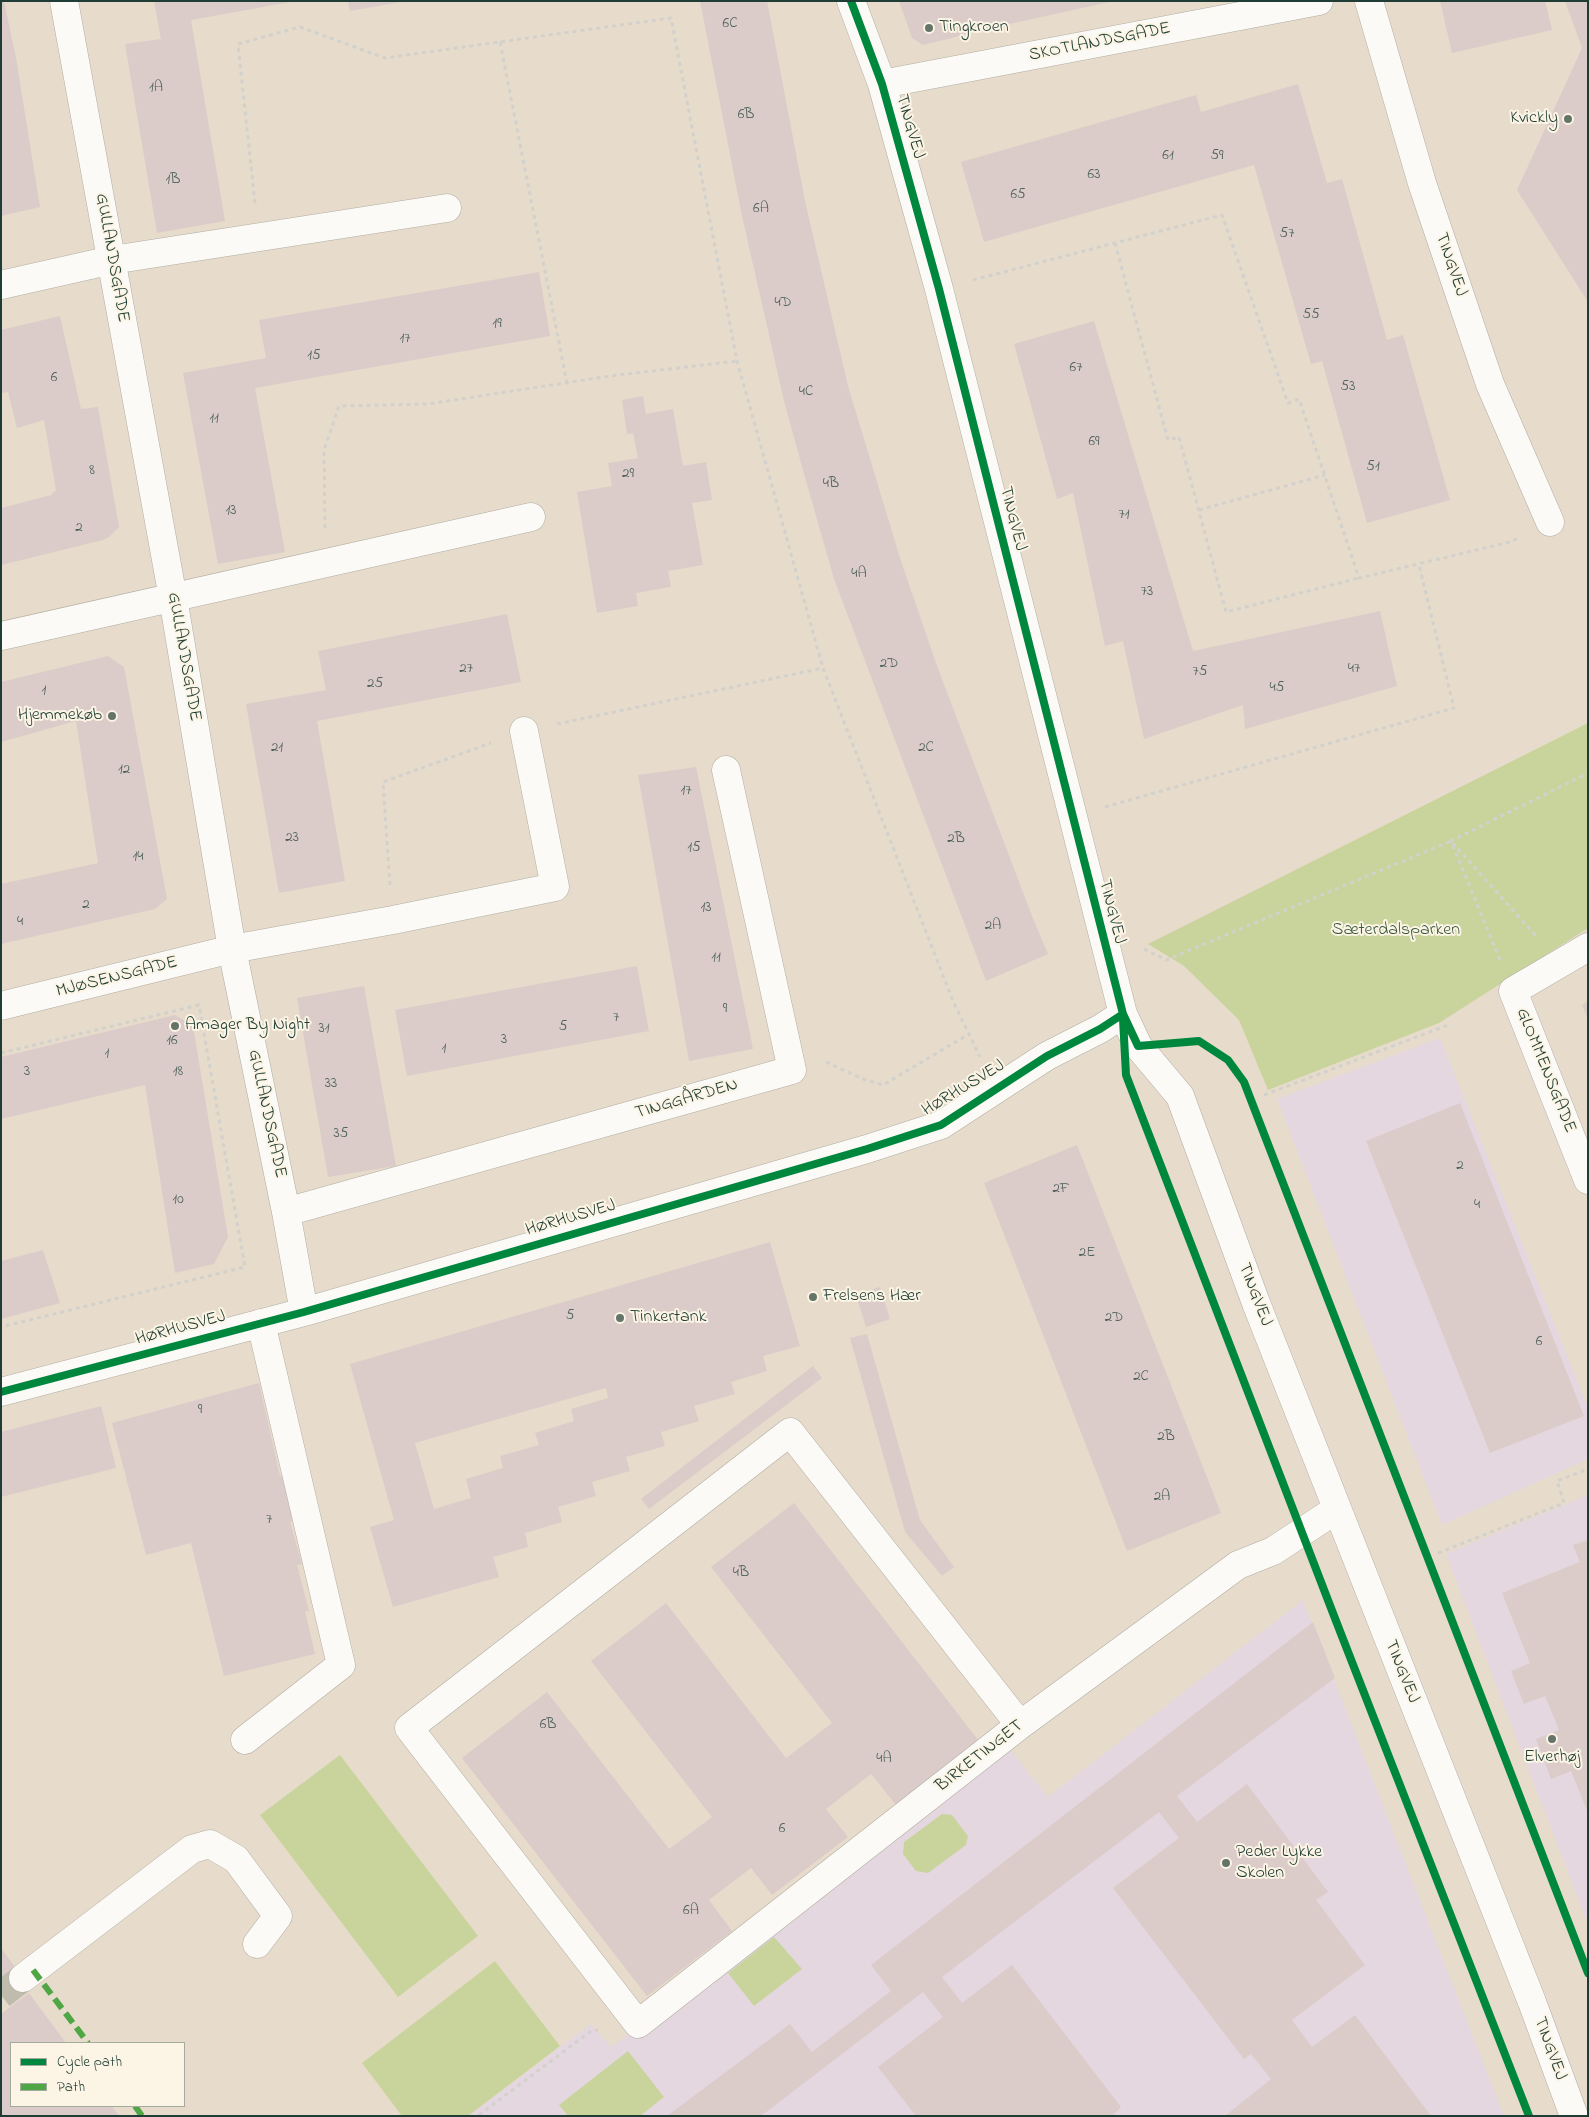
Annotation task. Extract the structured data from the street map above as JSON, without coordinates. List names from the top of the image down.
{
  "streets": {
    "street": [
      "SKOTLANDSGADE",
      "TINGVEJ",
      "GULLANDSGADE",
      "MJØSENSGADE",
      "GLOMMENSGADE",
      "HØRHUSVEJ",
      "TINGGÅRDEN",
      "BIRKETINGET"
    ]
  },
  "crossings": [
    ["SKOTLANDSGADE", "TINGVEJ"],
    ["TINGVEJ", "HØRHUSVEJ"],
    ["TINGVEJ", "BIRKETINGET"],
    ["GULLANDSGADE", "MJØSENSGADE"],
    ["GULLANDSGADE", "HØRHUSVEJ"],
    ["GULLANDSGADE", "TINGGÅRDEN"]
  ],
  "parks": ["Sæterdalsparken"],
  "places": [
    "Tingkroen",
    "Kvickly",
    "Hjemmekøb",
    "Amager By Night",
    "Frelsens Hær",
    "Tinkertank",
    "Elverhøj",
    "Peder Lykke Skolen"
  ],
  "house_numbers": [
    "6C",
    "1A",
    "6B",
    "61",
    "59",
    "63",
    "1B",
    "65",
    "6A",
    "57",
    "4D",
    "55",
    "19",
    "17",
    "15",
    "67",
    "6",
    "53",
    "4C",
    "11",
    "69",
    "51",
    "8",
    "29",
    "4B",
    "13",
    "71",
    "2",
    "4A",
    "73",
    "2D",
    "27",
    "47",
    "75",
    "25",
    "45",
    "1",
    "21",
    "2C",
    "12",
    "17",
    "23",
    "2B",
    "15",
    "14",
    "2",
    "13",
    "4",
    "2A",
    "11",
    "9",
    "7",
    "5",
    "31",
    "3",
    "16",
    "1",
    "1",
    "3",
    "18",
    "33",
    "35",
    "2",
    "2F",
    "10",
    "4",
    "2E",
    "5",
    "2D",
    "6",
    "2C",
    "9",
    "2B",
    "2A",
    "7",
    "4B",
    "6B",
    "4A",
    "6",
    "6A"
  ],
  "legend": ["Cycle path", "Path"]
}
